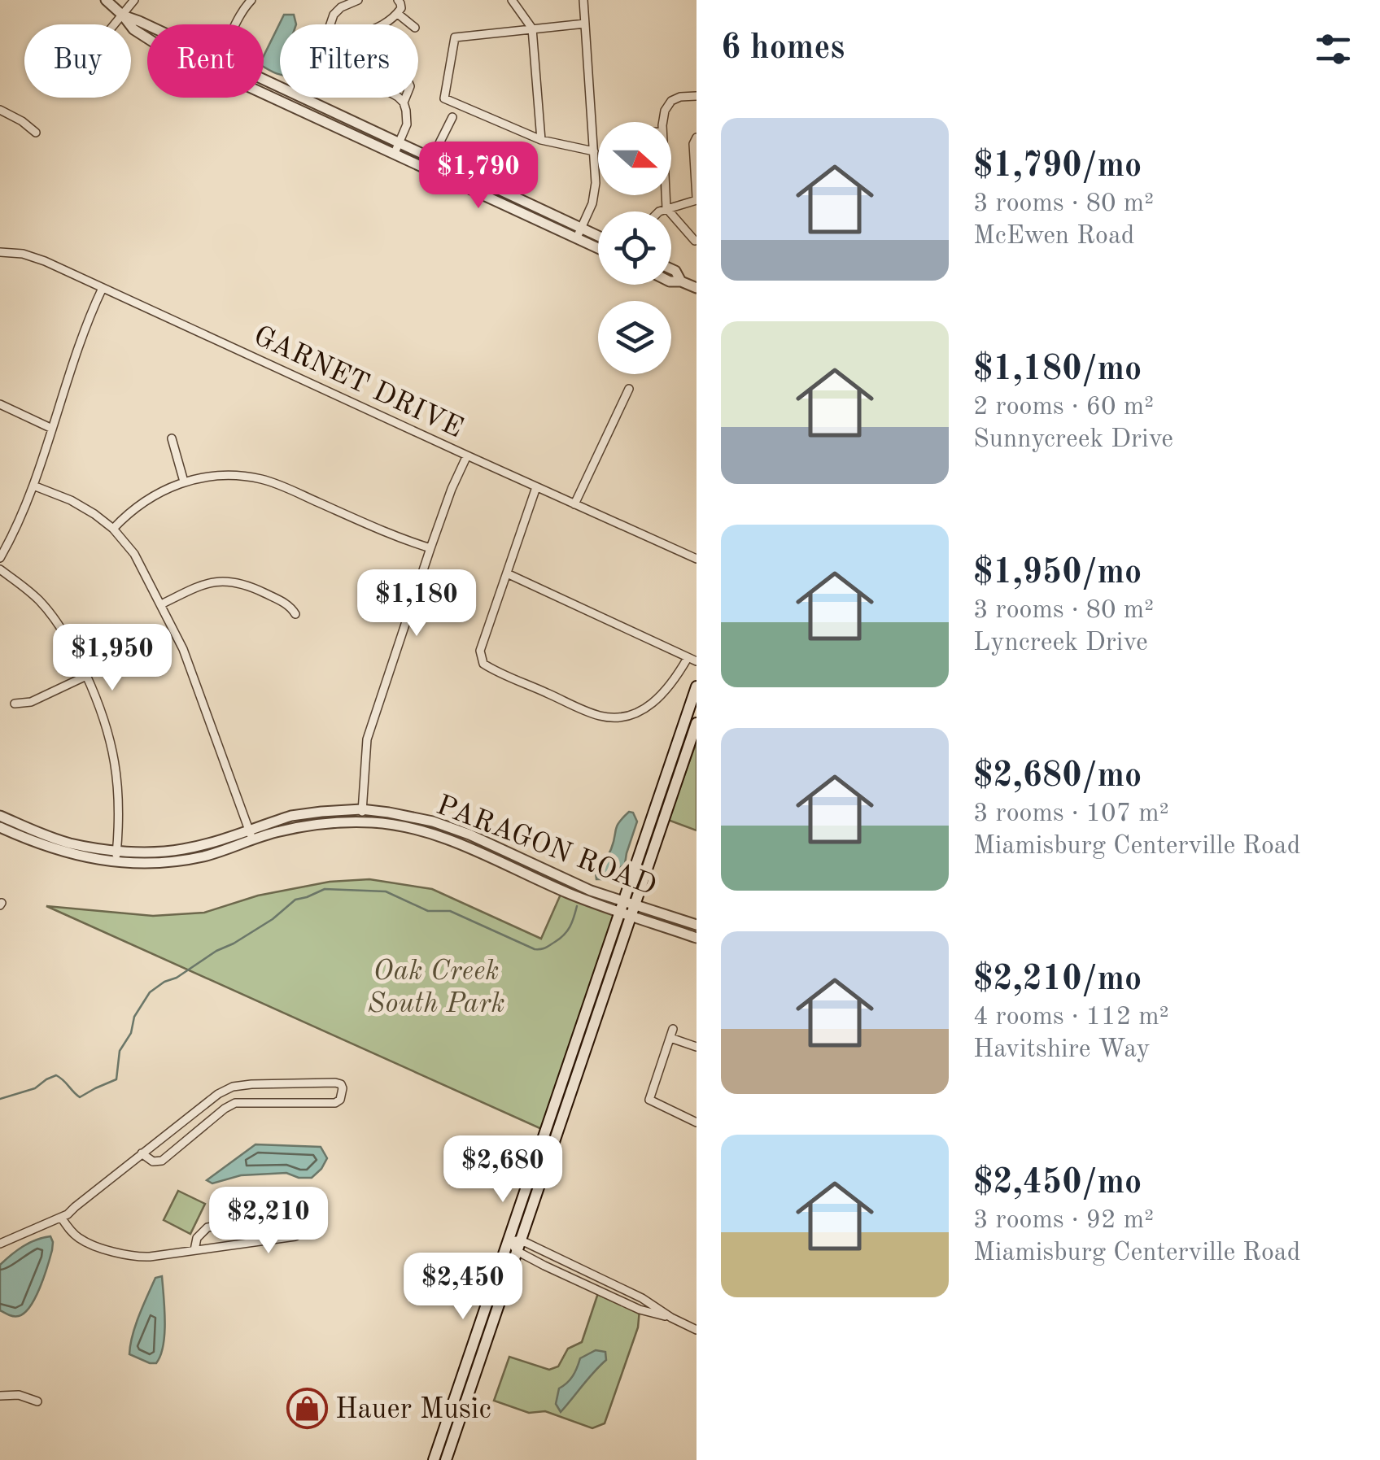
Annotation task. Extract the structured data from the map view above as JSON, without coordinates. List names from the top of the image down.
{
  "streets": {
    "street": ["GARNET DRIVE", "PARAGON ROAD"]
  },
  "parks": ["Oak Creek South Park"],
  "places": {
    "shop": ["Hauer Music"]
  },
  "north": "right",
  "page": {
    "heading": "6 homes",
    "chip": ["Buy", "Rent", "Filters"],
    "list": [
      {
        "name": "$1,790/mo",
        "note": "3 rooms · 80 m² · McEwen Road"
      },
      {
        "name": "$1,180/mo",
        "note": "2 rooms · 60 m² · Sunnycreek Drive"
      },
      {
        "name": "$1,950/mo",
        "note": "3 rooms · 80 m² · Lyncreek Drive"
      },
      {
        "name": "$2,680/mo",
        "note": "3 rooms · 107 m² · Miamisburg Centerville Road"
      },
      {
        "name": "$2,210/mo",
        "note": "4 rooms · 112 m² · Havitshire Way"
      },
      {
        "name": "$2,450/mo",
        "note": "3 rooms · 92 m² · Miamisburg Centerville Road"
      }
    ],
    "price": [
      "$1,790",
      "$1,180",
      "$1,950",
      "$2,680",
      "$2,210",
      "$2,450"
    ]
  }
}
